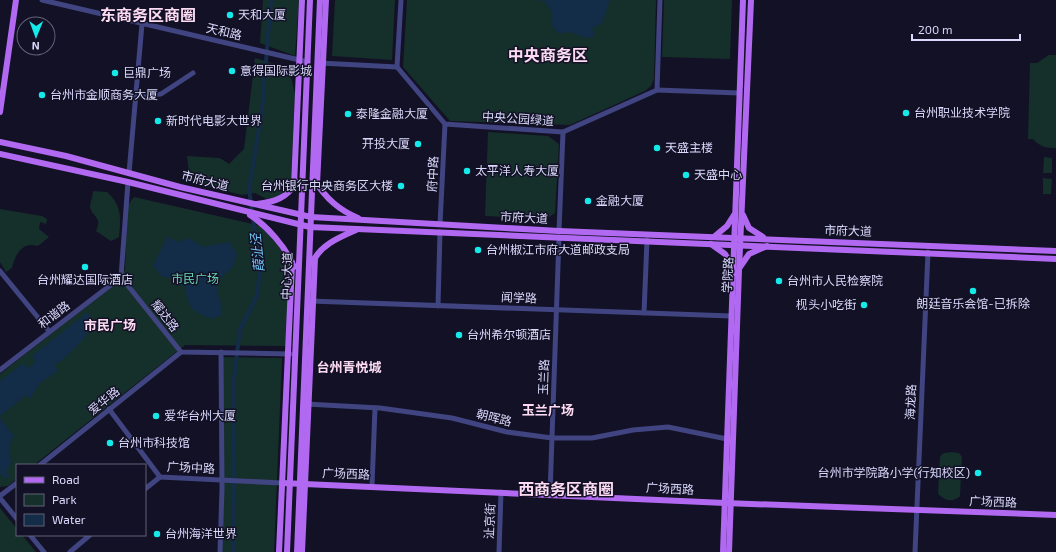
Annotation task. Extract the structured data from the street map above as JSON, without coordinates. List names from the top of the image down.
{
  "streets": {
    "main road": [
      "市府大道",
      "学院路",
      "中心大道",
      "广场西路"
    ],
    "street": [
      "天和路",
      "中央公园绿道",
      "府中路",
      "闻学路",
      "和谐路",
      "耀达路",
      "玉兰路",
      "爱华路",
      "海龙路",
      "朝晖路",
      "广场中路",
      "沚京街"
    ]
  },
  "crossings": [
    ["天和路", "中心大道"],
    ["中央公园绿道", "府中路"],
    ["中央公园绿道", "玉兰路"],
    ["府中路", "市府大道"],
    ["市府大道", "学院路"],
    ["市府大道", "中心大道"],
    ["市府大道", "玉兰路"],
    ["市府大道", "海龙路"],
    ["学院路", "闻学路"],
    ["学院路", "朝晖路"],
    ["学院路", "广场西路"],
    ["中心大道", "闻学路"],
    ["中心大道", "广场西路"],
    ["闻学路", "玉兰路"],
    ["和谐路", "耀达路"],
    ["耀达路", "爱华路"],
    ["玉兰路", "朝晖路"],
    ["玉兰路", "广场西路"],
    ["爱华路", "广场中路"],
    ["海龙路", "广场西路"],
    ["广场中路", "广场西路"],
    ["广场西路", "沚京街"]
  ],
  "districts": [
    "东商务区商圈",
    "中央商务区",
    "市民广场",
    "台州青悦城",
    "玉兰广场",
    "西商务区商圈"
  ],
  "water": ["葭沚泾"],
  "parks": ["市民广场"],
  "places": [
    "天和大厦",
    "意得国际影城",
    "巨鼎广场",
    "台州市金顺商务大厦",
    "台州职业技术学院",
    "泰隆金融大厦",
    "新时代电影大世界",
    "开投大厦",
    "天盛主楼",
    "太平洋人寿大厦",
    "天盛中心",
    "台州银行中央商务区大楼",
    "金融大厦",
    "台州椒江市府大道邮政支局",
    "台州耀达国际酒店",
    "台州市人民检察院",
    "朗廷音乐会馆-已拆除",
    "枧头小吃街",
    "台州希尔顿酒店",
    "爱华台州大厦",
    "台州市科技馆",
    "台州市学院路小学(行知校区)",
    "台州海洋世界"
  ],
  "legend": ["Road", "Park", "Water"],
  "scale_bar": "200 m",
  "north": "bottom"
}
